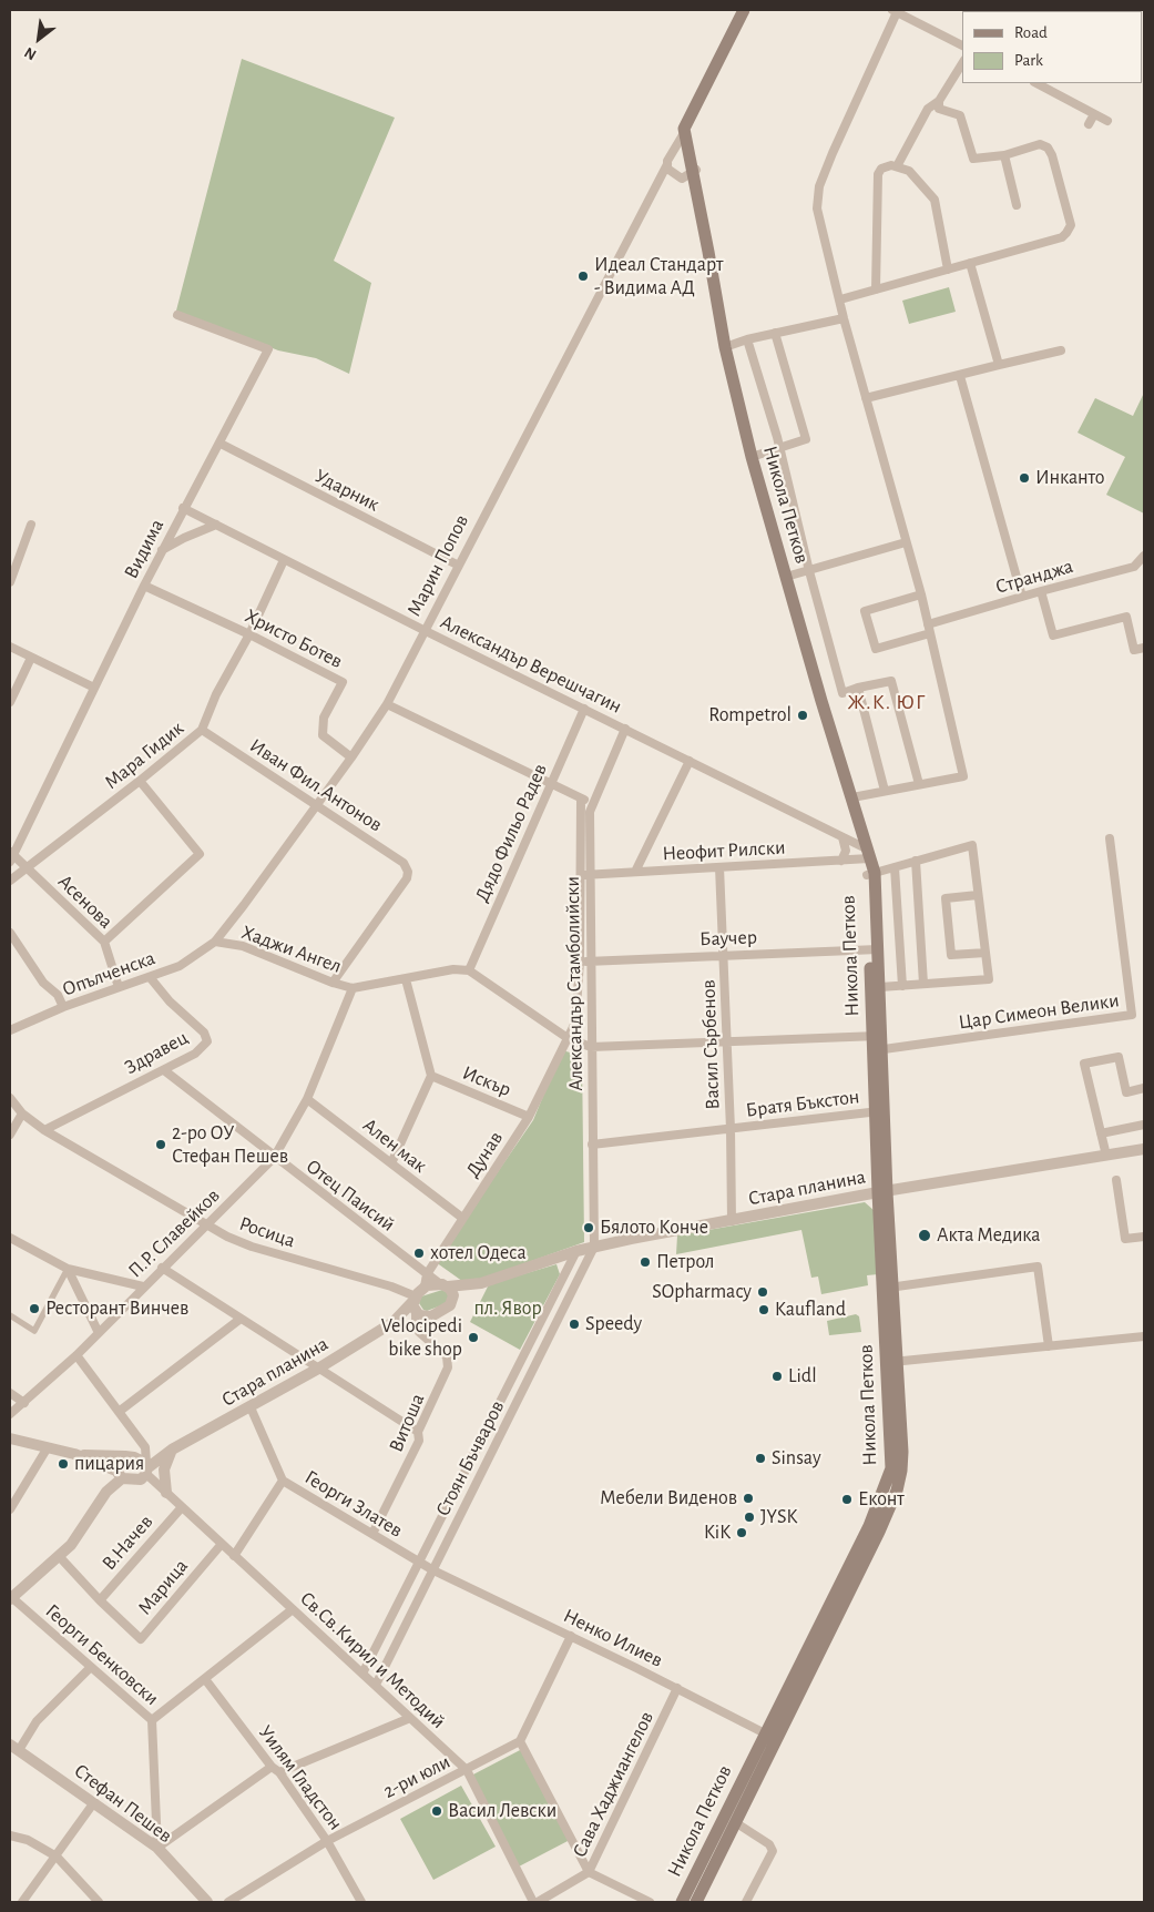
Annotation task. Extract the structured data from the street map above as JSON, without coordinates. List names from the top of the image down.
{
  "streets": {
    "main road": ["Никола Петков"],
    "street": [
      "Ударник",
      "Видима",
      "Марин Попов",
      "Странджа",
      "Христо Ботев",
      "Александър Верешчагин",
      "Мара Гидик",
      "Иван Фил.Антонов",
      "Дядо Фильо Радев",
      "Неофит Рилски",
      "Асенова",
      "Баучер",
      "Хаджи Ангел",
      "Опълченска",
      "Александър Стамболийски",
      "Цар Симеон Велики",
      "Васил Сърбенов",
      "Здравец",
      "Искър",
      "Братя Бъкстон",
      "Ален мак",
      "Дунав",
      "Стара планина",
      "Отец Паисий",
      "Росица",
      "П.Р. Славейков",
      "Витоша",
      "Стоян Бъчваров",
      "Георги Златев",
      "В.Начев",
      "Марица",
      "Ненко Илиев",
      "Георги Бенковски",
      "Св.Св.Кирил и Методий",
      "2-ри юли",
      "Уилям Гладстон",
      "Сава Хаджиангелов",
      "Стефан Пешев"
    ]
  },
  "crossings": [
    ["Ударник", "Видима"],
    ["Ударник", "Марин Попов"],
    ["Никола Петков", "Марин Попов"],
    ["Никола Петков", "Александър Верешчагин"],
    ["Никола Петков", "Неофит Рилски"],
    ["Никола Петков", "Баучер"],
    ["Никола Петков", "Цар Симеон Велики"],
    ["Никола Петков", "Братя Бъкстон"],
    ["Никола Петков", "Стара планина"],
    ["Никола Петков", "Ненко Илиев"],
    ["Видима", "Христо Ботев"],
    ["Видима", "Александър Верешчагин"],
    ["Видима", "Асенова"],
    ["Марин Попов", "Христо Ботев"],
    ["Марин Попов", "Александър Верешчагин"],
    ["Марин Попов", "Иван Фил.Антонов"],
    ["Марин Попов", "Хаджи Ангел"],
    ["Марин Попов", "Опълченска"],
    ["Христо Ботев", "Мара Гидик"],
    ["Александър Верешчагин", "Мара Гидик"],
    ["Александър Верешчагин", "Дядо Фильо Радев"],
    ["Александър Верешчагин", "Неофит Рилски"],
    ["Александър Верешчагин", "Александър Стамболийски"],
    ["Мара Гидик", "Иван Фил.Антонов"],
    ["Мара Гидик", "Асенова"],
    ["Иван Фил.Антонов", "Хаджи Ангел"],
    ["Дядо Фильо Радев", "Хаджи Ангел"],
    ["Неофит Рилски", "Александър Стамболийски"],
    ["Неофит Рилски", "Васил Сърбенов"],
    ["Асенова", "Опълченска"],
    ["Баучер", "Александър Стамболийски"],
    ["Баучер", "Васил Сърбенов"],
    ["Хаджи Ангел", "Опълченска"],
    ["Хаджи Ангел", "П.Р. Славейков"],
    ["Опълченска", "Здравец"],
    ["Александър Стамболийски", "Братя Бъкстон"],
    ["Александър Стамболийски", "Дунав"],
    ["Александър Стамболийски", "Стара планина"],
    ["Александър Стамболийски", "Стоян Бъчваров"],
    ["Васил Сърбенов", "Братя Бъкстон"],
    ["Васил Сърбенов", "Стара планина"],
    ["Здравец", "Отец Паисий"],
    ["Здравец", "Росица"],
    ["Искър", "Дунав"],
    ["Ален мак", "Дунав"],
    ["Ален мак", "П.Р. Славейков"],
    ["Дунав", "Стара планина"],
    ["Дунав", "Отец Паисий"],
    ["Дунав", "Росица"],
    ["Стара планина", "Отец Паисий"],
    ["Стара планина", "Росица"],
    ["Стара планина", "Стоян Бъчваров"],
    ["Стара планина", "Георги Златев"],
    ["Стара планина", "Св.Св.Кирил и Методий"],
    ["Отец Паисий", "Росица"],
    ["Отец Паисий", "П.Р. Славейков"],
    ["Росица", "П.Р. Славейков"],
    ["П.Р. Славейков", "Св.Св.Кирил и Методий"],
    ["Витоша", "Георги Златев"],
    ["Стоян Бъчваров", "Георги Златев"],
    ["Стоян Бъчваров", "Ненко Илиев"],
    ["Стоян Бъчваров", "Св.Св.Кирил и Методий"],
    ["Георги Златев", "Ненко Илиев"],
    ["В.Начев", "Марица"],
    ["В.Начев", "Св.Св.Кирил и Методий"],
    ["Марица", "Св.Св.Кирил и Методий"],
    ["Ненко Илиев", "Сава Хаджиангелов"],
    ["Георги Бенковски", "Стефан Пешев"],
    ["Св.Св.Кирил и Методий", "2-ри юли"],
    ["2-ри юли", "Уилям Гладстон"]
  ],
  "districts": ["Ж.К. ЮГ"],
  "parks": ["пл. Явор"],
  "places": [
    "Идеал Стандарт - Видима АД",
    "Инканто",
    "Rompetrol",
    "2-ро ОУ Стефан Пешев",
    "Бялото Конче",
    "Акта Медика",
    "хотел Одеса",
    "Петрол",
    "SOpharmacy",
    "Ресторант Винчев",
    "Kaufland",
    "Speedy",
    "Velocipedi bike shop",
    "Lidl",
    "Sinsay",
    "пицария",
    "Мебели Виденов",
    "Еконт",
    "JYSK",
    "KiK",
    "Васил Левски"
  ],
  "legend": ["Road", "Park"],
  "north": "bottom left"
}
